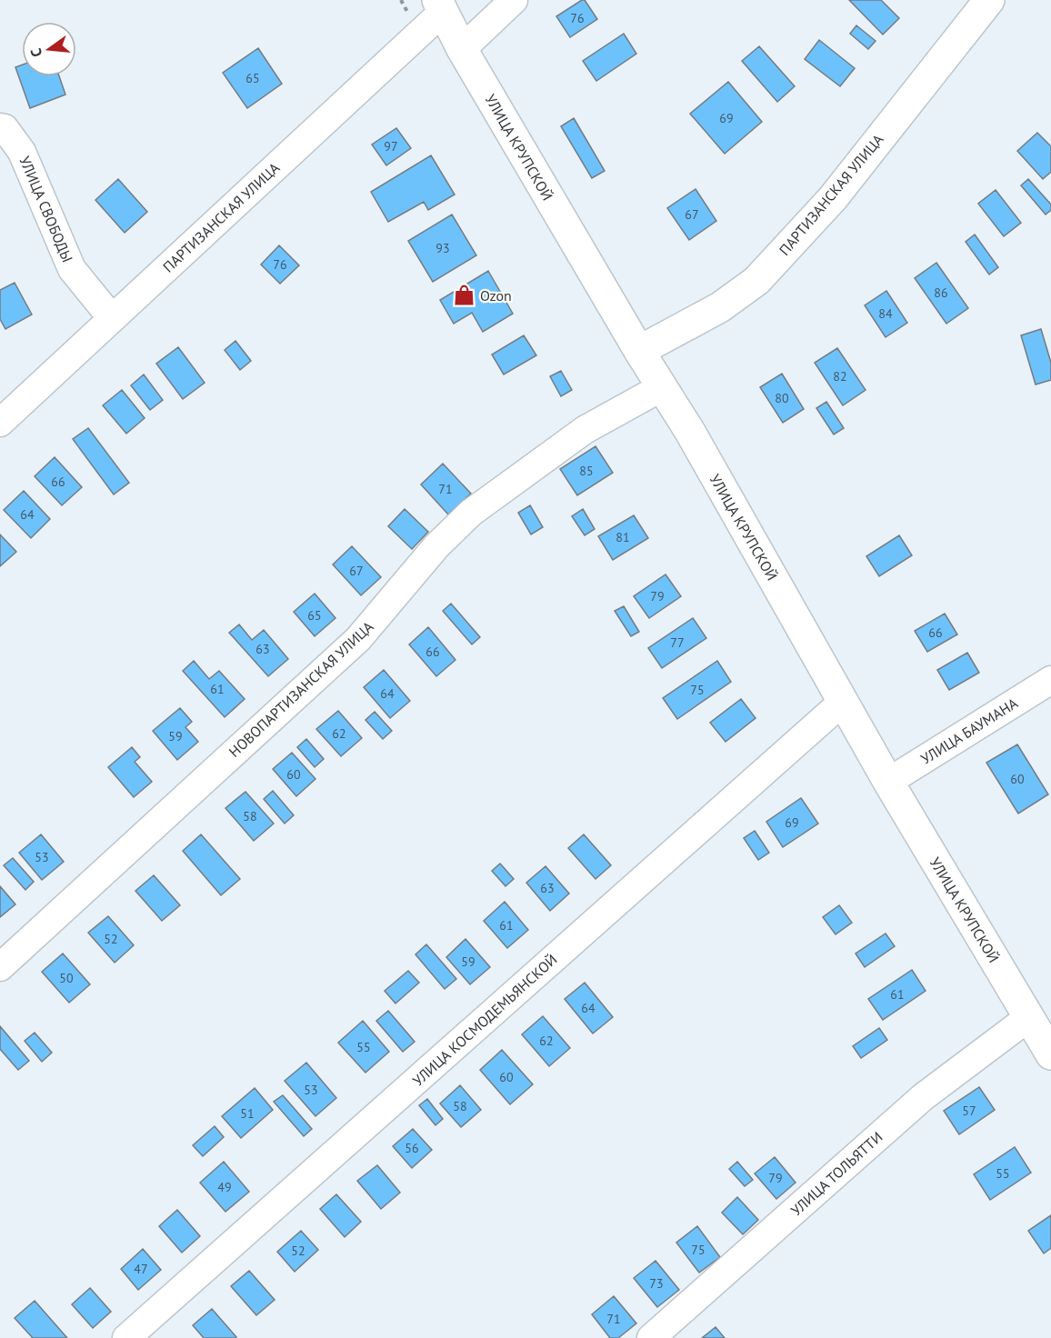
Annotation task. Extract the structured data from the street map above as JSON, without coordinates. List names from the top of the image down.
{
  "streets": {
    "street": [
      "УЛИЦА КРУПСКОЙ",
      "ПАРТИЗАНСКАЯ УЛИЦА",
      "УЛИЦА СВОБОДЫ",
      "НОВОПАРТИЗАНСКАЯ УЛИЦА",
      "УЛИЦА БАУМАНА",
      "УЛИЦА КОСМОДЕМЬЯНСКОЙ",
      "УЛИЦА ТОЛЬЯТТИ"
    ]
  },
  "crossings": [
    ["УЛИЦА КРУПСКОЙ", "ПАРТИЗАНСКАЯ УЛИЦА"],
    ["УЛИЦА КРУПСКОЙ", "НОВОПАРТИЗАНСКАЯ УЛИЦА"],
    ["УЛИЦА КРУПСКОЙ", "УЛИЦА БАУМАНА"],
    ["УЛИЦА КРУПСКОЙ", "УЛИЦА КОСМОДЕМЬЯНСКОЙ"],
    ["УЛИЦА КРУПСКОЙ", "УЛИЦА ТОЛЬЯТТИ"],
    ["ПАРТИЗАНСКАЯ УЛИЦА", "УЛИЦА СВОБОДЫ"]
  ],
  "places": {
    "shop": ["Ozon"]
  },
  "house_numbers": [
    "76",
    "65",
    "69",
    "97",
    "67",
    "93",
    "76",
    "86",
    "84",
    "82",
    "80",
    "85",
    "66",
    "71",
    "64",
    "81",
    "67",
    "79",
    "65",
    "66",
    "77",
    "63",
    "66",
    "61",
    "75",
    "64",
    "62",
    "59",
    "60",
    "60",
    "58",
    "69",
    "53",
    "63",
    "61",
    "52",
    "59",
    "50",
    "61",
    "64",
    "62",
    "55",
    "60",
    "53",
    "58",
    "57",
    "51",
    "56",
    "55",
    "79",
    "49",
    "75",
    "52",
    "47",
    "73",
    "71"
  ],
  "north": "left"
}
